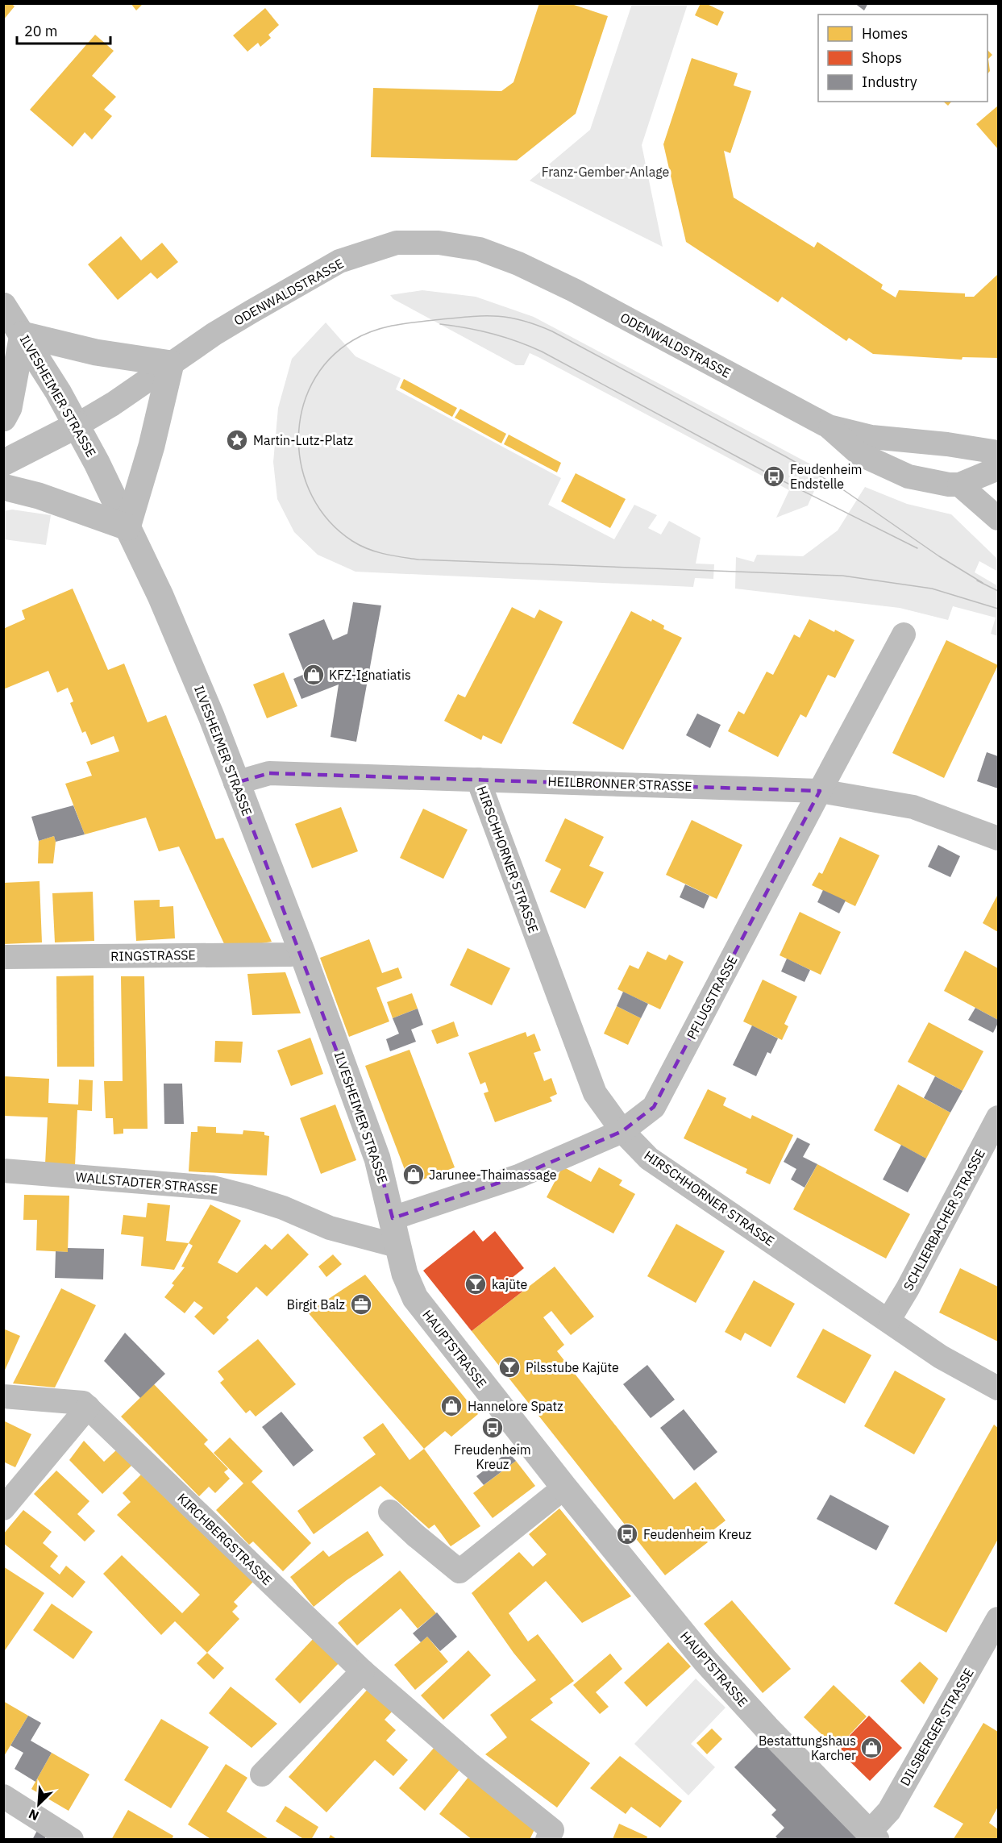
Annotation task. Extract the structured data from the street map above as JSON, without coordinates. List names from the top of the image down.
{
  "streets": {
    "street": [
      "ODENWALDSTRASSE",
      "ILVESHEIMER STRASSE",
      "HEILBRONNER STRASSE",
      "HIRSCHHORNER STRASSE",
      "RINGSTRASSE",
      "PFLUGSTRASSE",
      "WALLSTADTER STRASSE",
      "SCHLIERBACHER STRASSE",
      "HAUPTSTRASSE",
      "KIRCHBERGSTRASSE",
      "DILSBERGER STRASSE"
    ]
  },
  "crossings": [
    ["ODENWALDSTRASSE", "ILVESHEIMER STRASSE"],
    ["ILVESHEIMER STRASSE", "HEILBRONNER STRASSE"],
    ["ILVESHEIMER STRASSE", "RINGSTRASSE"],
    ["ILVESHEIMER STRASSE", "PFLUGSTRASSE"],
    ["ILVESHEIMER STRASSE", "HAUPTSTRASSE"],
    ["HEILBRONNER STRASSE", "HIRSCHHORNER STRASSE"],
    ["HEILBRONNER STRASSE", "PFLUGSTRASSE"],
    ["HIRSCHHORNER STRASSE", "PFLUGSTRASSE"],
    ["HIRSCHHORNER STRASSE", "SCHLIERBACHER STRASSE"],
    ["PFLUGSTRASSE", "HAUPTSTRASSE"],
    ["WALLSTADTER STRASSE", "HAUPTSTRASSE"],
    ["HAUPTSTRASSE", "DILSBERGER STRASSE"]
  ],
  "parks": ["Franz-Gember-Anlage"],
  "places": {
    "place": ["Martin-Lutz-Platz"],
    "bus stop": ["Feudenheim Endstelle", "Freudenheim Kreuz", "Feudenheim Kreuz"],
    "shop": [
      "KFZ-Ignatiatis",
      "Jarunee-Thaimassage",
      "Hannelore Spatz",
      "Bestattungshaus Karcher"
    ],
    "bar": ["kajüte", "Pilsstube Kajüte"],
    "office": ["Birgit Balz"]
  },
  "legend": ["Homes", "Shops", "Industry"],
  "scale_bar": "20 m",
  "north": "bottom left"
}
